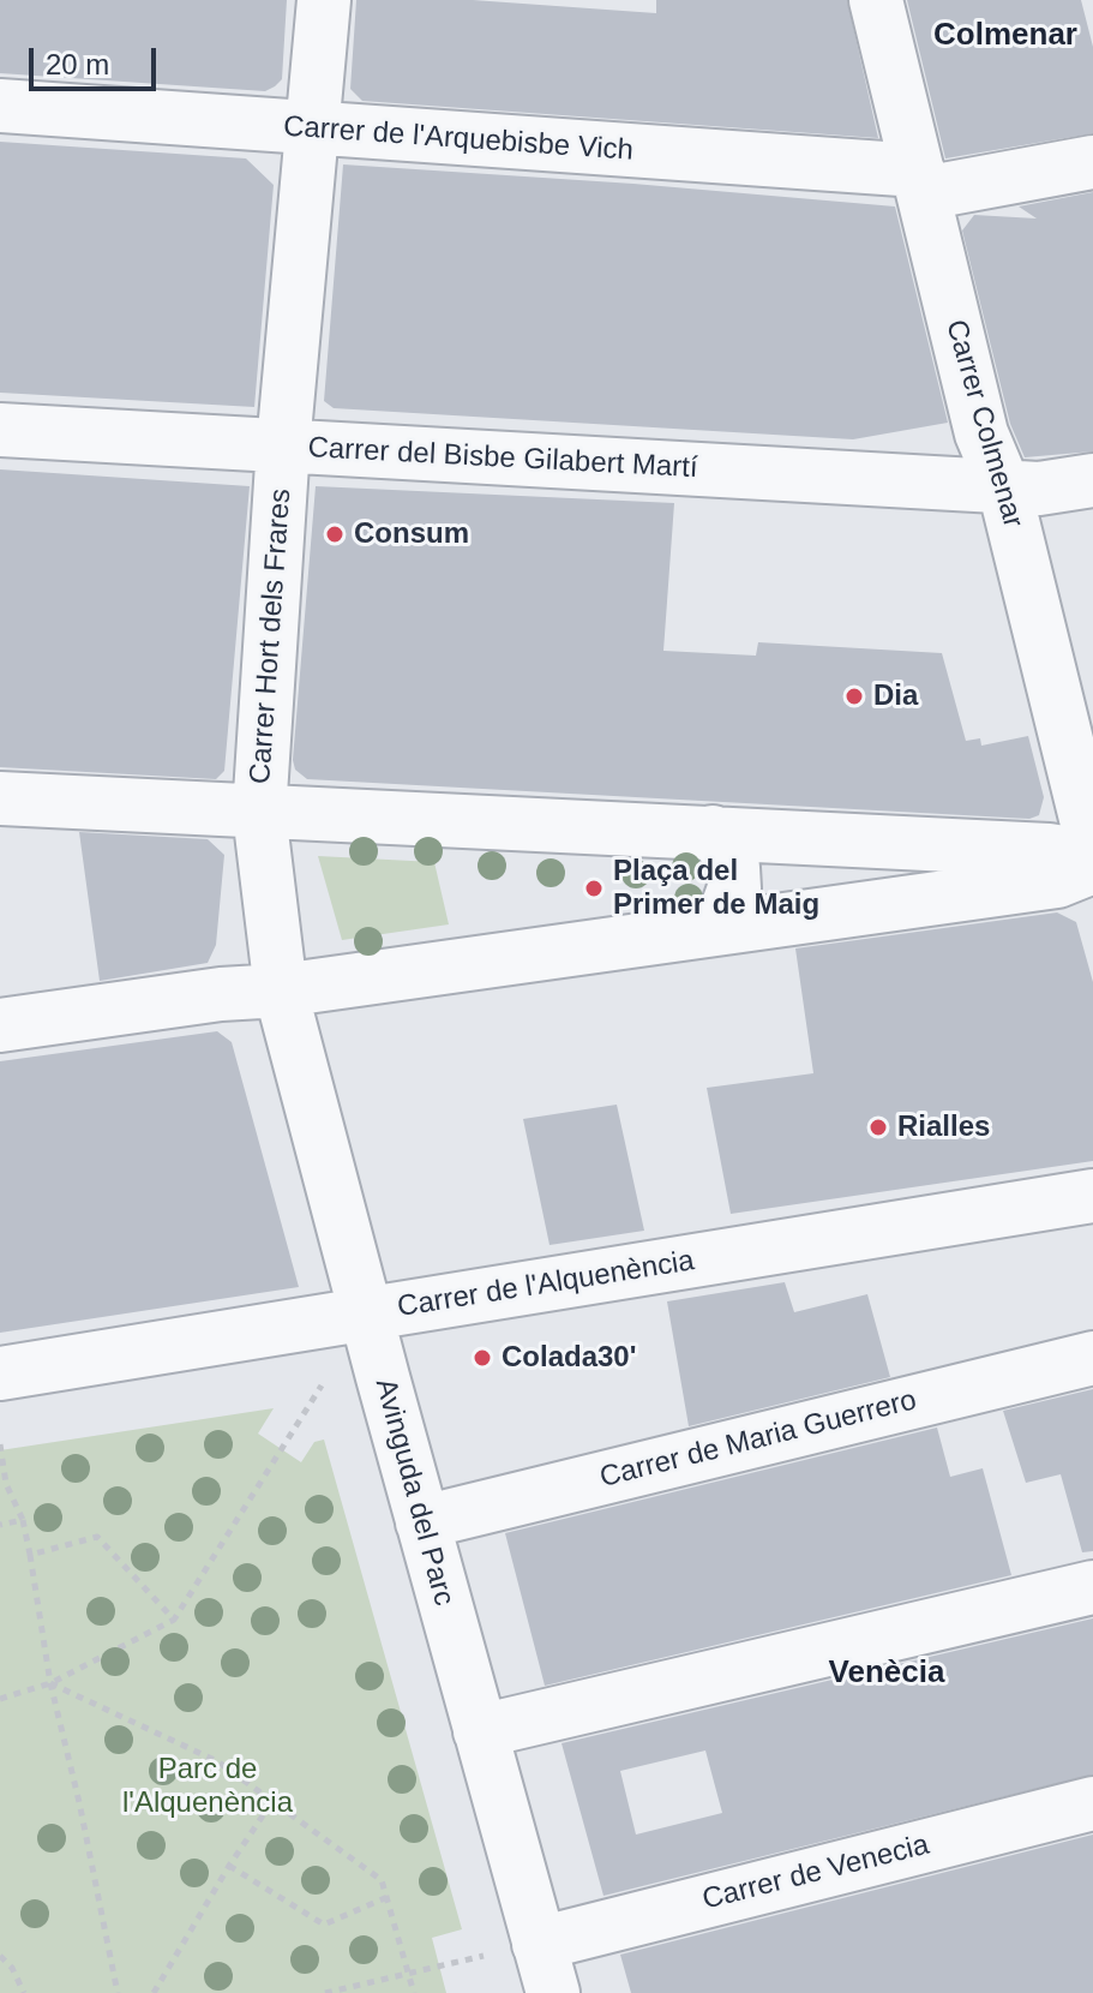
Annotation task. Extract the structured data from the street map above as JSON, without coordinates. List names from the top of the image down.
{
  "streets": {
    "street": [
      "Carrer de l'Arquebisbe Vich",
      "Carrer Colmenar",
      "Carrer del Bisbe Gilabert Martí",
      "Carrer Hort dels Frares",
      "Carrer de l'Alquenència",
      "Carrer de Maria Guerrero",
      "Avinguda del Parc",
      "Carrer de Venecia"
    ]
  },
  "crossings": [
    ["Carrer de l'Arquebisbe Vich", "Carrer Colmenar"],
    ["Carrer de l'Arquebisbe Vich", "Carrer Hort dels Frares"],
    ["Carrer Colmenar", "Carrer del Bisbe Gilabert Martí"],
    ["Carrer del Bisbe Gilabert Martí", "Carrer Hort dels Frares"],
    ["Carrer de l'Alquenència", "Avinguda del Parc"],
    ["Carrer de Maria Guerrero", "Avinguda del Parc"],
    ["Avinguda del Parc", "Carrer de Venecia"]
  ],
  "districts": ["Colmenar", "Venècia"],
  "parks": ["Parc de l'Alquenència"],
  "places": [
    "Consum",
    "Dia",
    "Plaça del Primer de Maig",
    "Rialles",
    "Colada30'"
  ],
  "scale_bar": "20 m"
}
